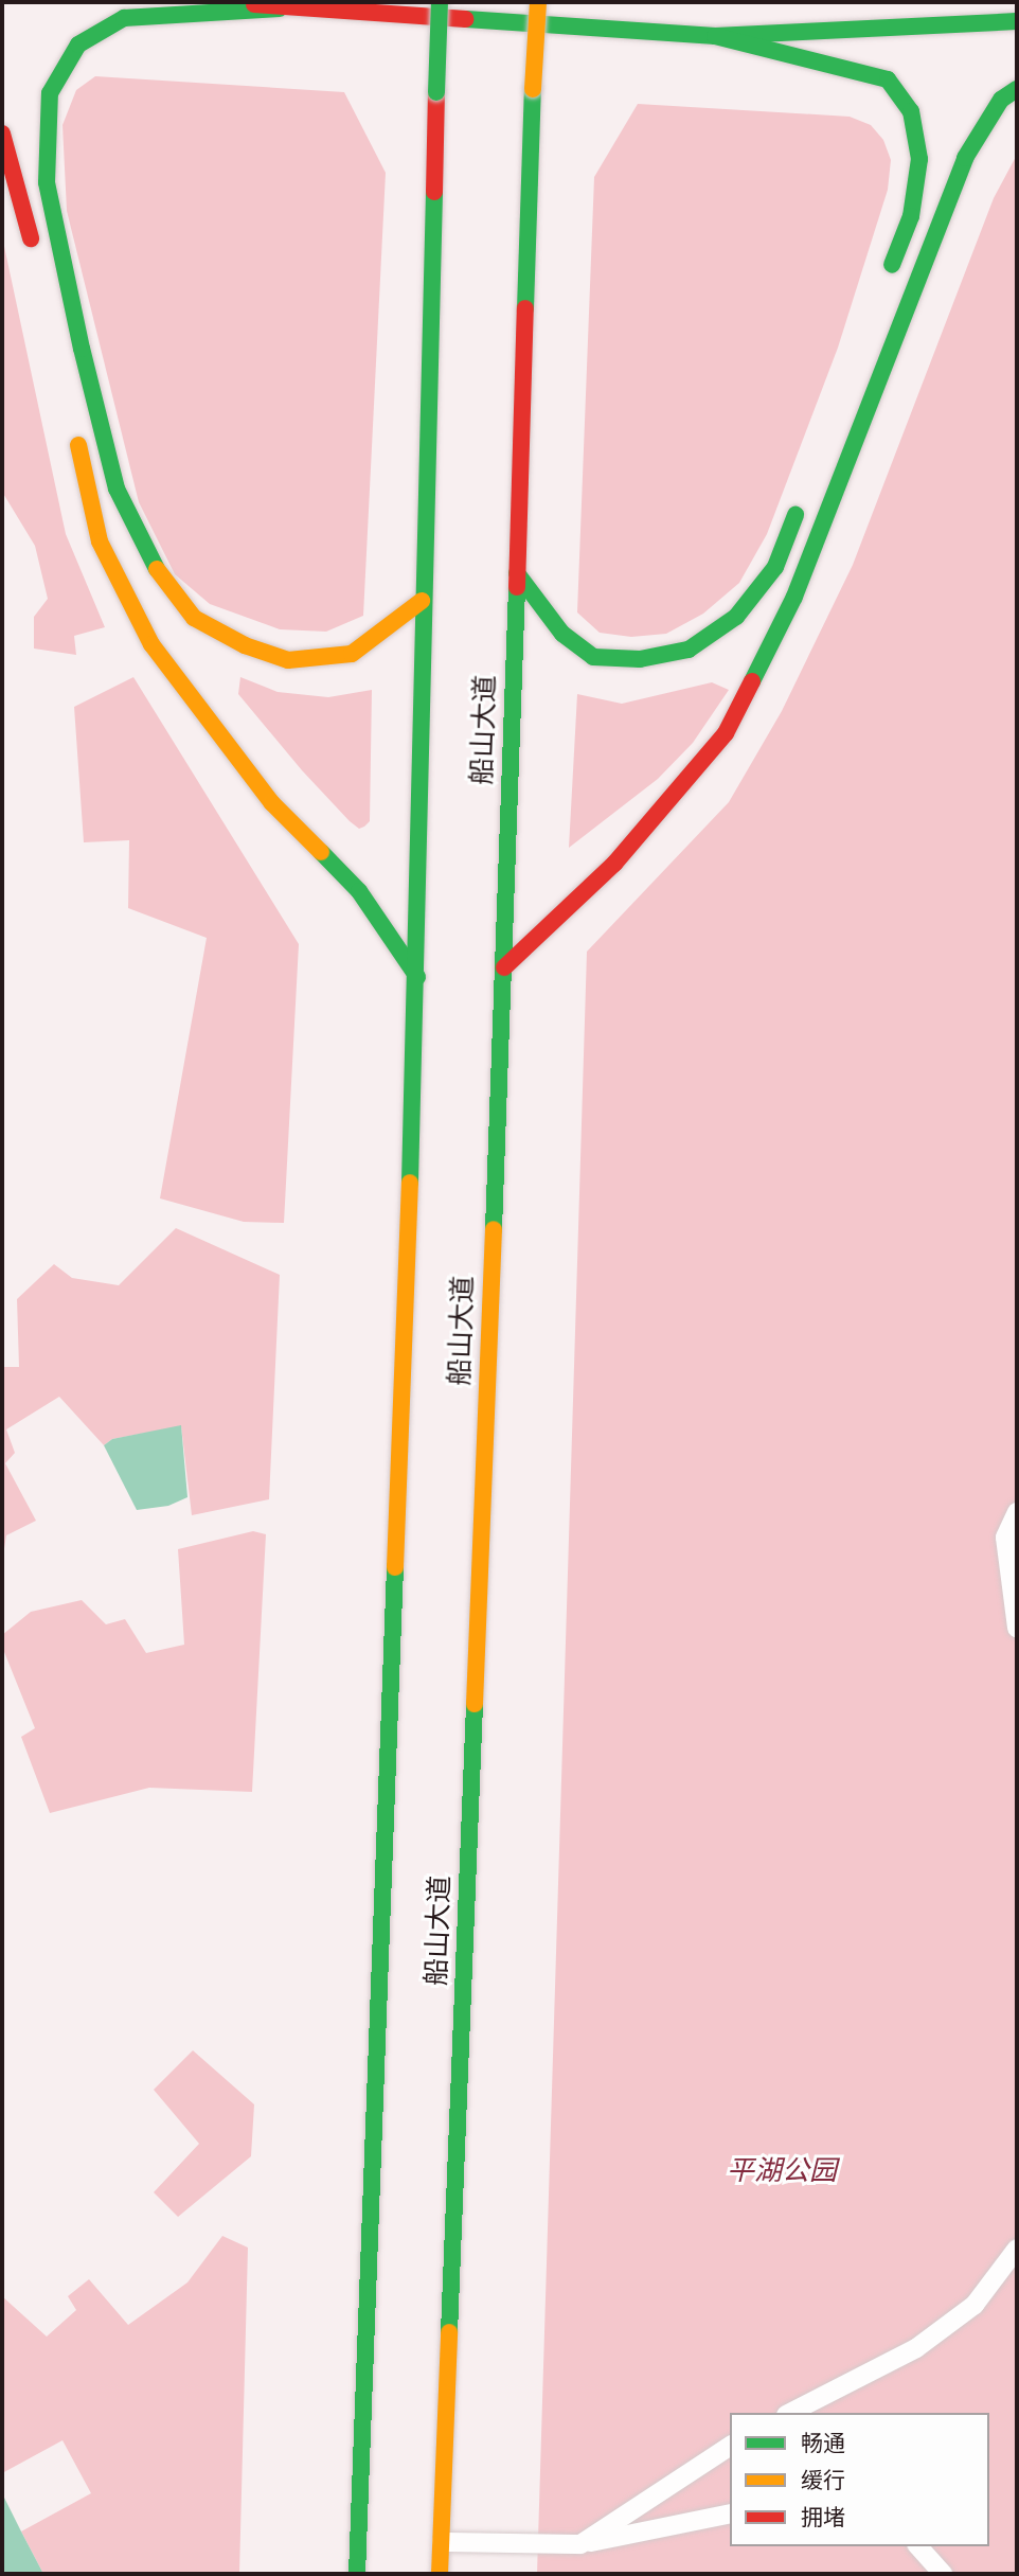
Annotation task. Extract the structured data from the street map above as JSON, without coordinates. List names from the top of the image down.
{
  "streets": {
    "highway": ["船山大道"]
  },
  "parks": ["平湖公园"],
  "legend": ["畅通", "缓行", "拥堵"]
}
